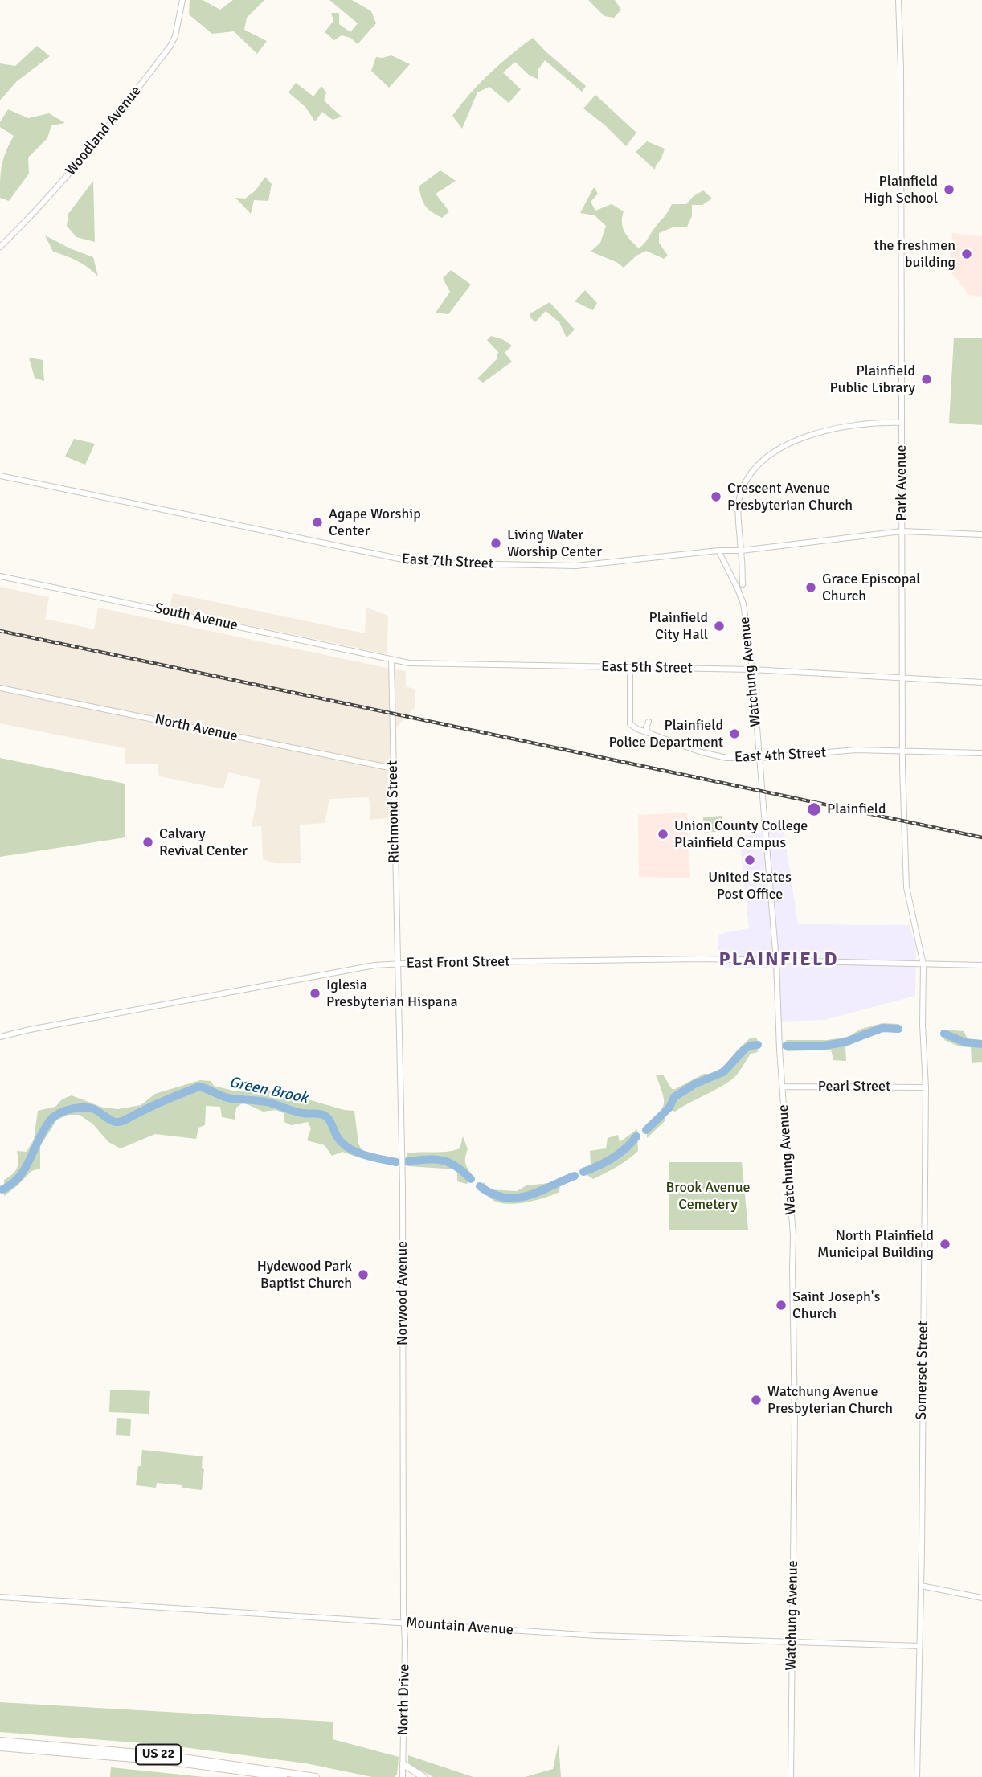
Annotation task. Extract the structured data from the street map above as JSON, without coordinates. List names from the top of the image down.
{
  "streets": {
    "highway": ["US 22"],
    "street": [
      "Woodland Avenue",
      "Park Avenue",
      "East 7th Street",
      "South Avenue",
      "East 5th Street",
      "Watchung Avenue",
      "North Avenue",
      "East 4th Street",
      "Richmond Street",
      "East Front Street",
      "Pearl Street",
      "Norwood Avenue",
      "Somerset Street",
      "Mountain Avenue",
      "North Drive"
    ]
  },
  "crossings": [
    ["Park Avenue", "East 7th Street"],
    ["Park Avenue", "East 5th Street"],
    ["Park Avenue", "East 4th Street"],
    ["Park Avenue", "East Front Street"],
    ["Park Avenue", "Somerset Street"],
    ["East 7th Street", "Watchung Avenue"],
    ["South Avenue", "East 5th Street"],
    ["South Avenue", "Richmond Street"],
    ["East 5th Street", "Watchung Avenue"],
    ["East 5th Street", "East 4th Street"],
    ["East 5th Street", "Richmond Street"],
    ["Watchung Avenue", "East 4th Street"],
    ["Watchung Avenue", "East Front Street"],
    ["Watchung Avenue", "Pearl Street"],
    ["Watchung Avenue", "Mountain Avenue"],
    ["North Avenue", "Richmond Street"],
    ["Richmond Street", "East Front Street"],
    ["Richmond Street", "Norwood Avenue"],
    ["East Front Street", "Norwood Avenue"],
    ["East Front Street", "Somerset Street"],
    ["Pearl Street", "Somerset Street"],
    ["Norwood Avenue", "Mountain Avenue"],
    ["Norwood Avenue", "North Drive"],
    ["Somerset Street", "Mountain Avenue"],
    ["Mountain Avenue", "North Drive"]
  ],
  "districts": ["PLAINFIELD"],
  "water": ["Green Brook"],
  "parks": ["Brook Avenue Cemetery"],
  "places": [
    "Plainfield High School",
    "the freshmen building",
    "Plainfield Public Library",
    "Crescent Avenue Presbyterian Church",
    "Agape Worship Center",
    "Living Water Worship Center",
    "Grace Episcopal Church",
    "Plainfield City Hall",
    "Plainfield Police Department",
    "Plainfield",
    "Union County College Plainfield Campus",
    "Calvary Revival Center",
    "United States Post Office",
    "Iglesia Presbyterian Hispana",
    "North Plainfield Municipal Building",
    "Hydewood Park Baptist Church",
    "Saint Joseph's Church",
    "Watchung Avenue Presbyterian Church"
  ]
}
